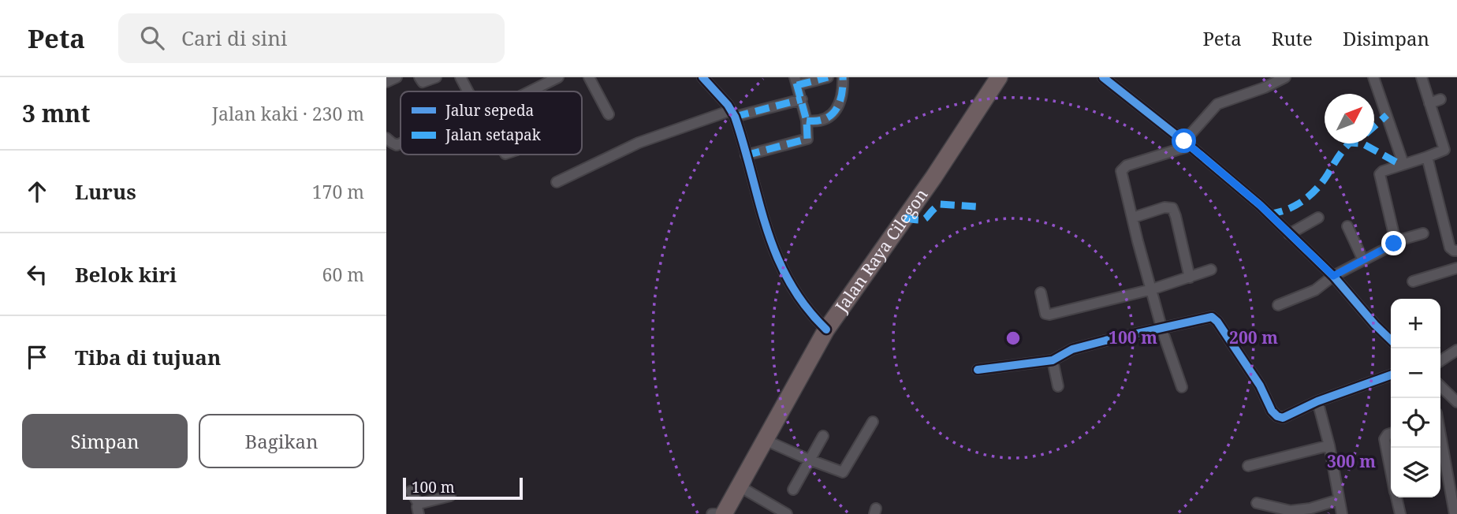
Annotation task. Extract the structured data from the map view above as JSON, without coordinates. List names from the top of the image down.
{
  "streets": {
    "highway": ["Jalan Raya Cilegon"]
  },
  "legend": ["Jalur sepeda", "Jalan setapak"],
  "scale_bar": "100 m",
  "north": "top right",
  "page": {
    "header": "Peta",
    "search": "Cari di sini",
    "nav": ["Peta", "Rute", "Disimpan"],
    "heading": ["3 mnt", "Jalan kaki · 230 m"],
    "list": [
      ["Lurus", "170 m"],
      ["Belok kiri", "60 m"],
      "Tiba di tujuan"
    ],
    "map_buttons": ["+", "−"],
    "buttons": ["Simpan", "Bagikan"],
    "scale": "100 m"
  },
  "rings": ["100 m", "200 m", "300 m"]
}
